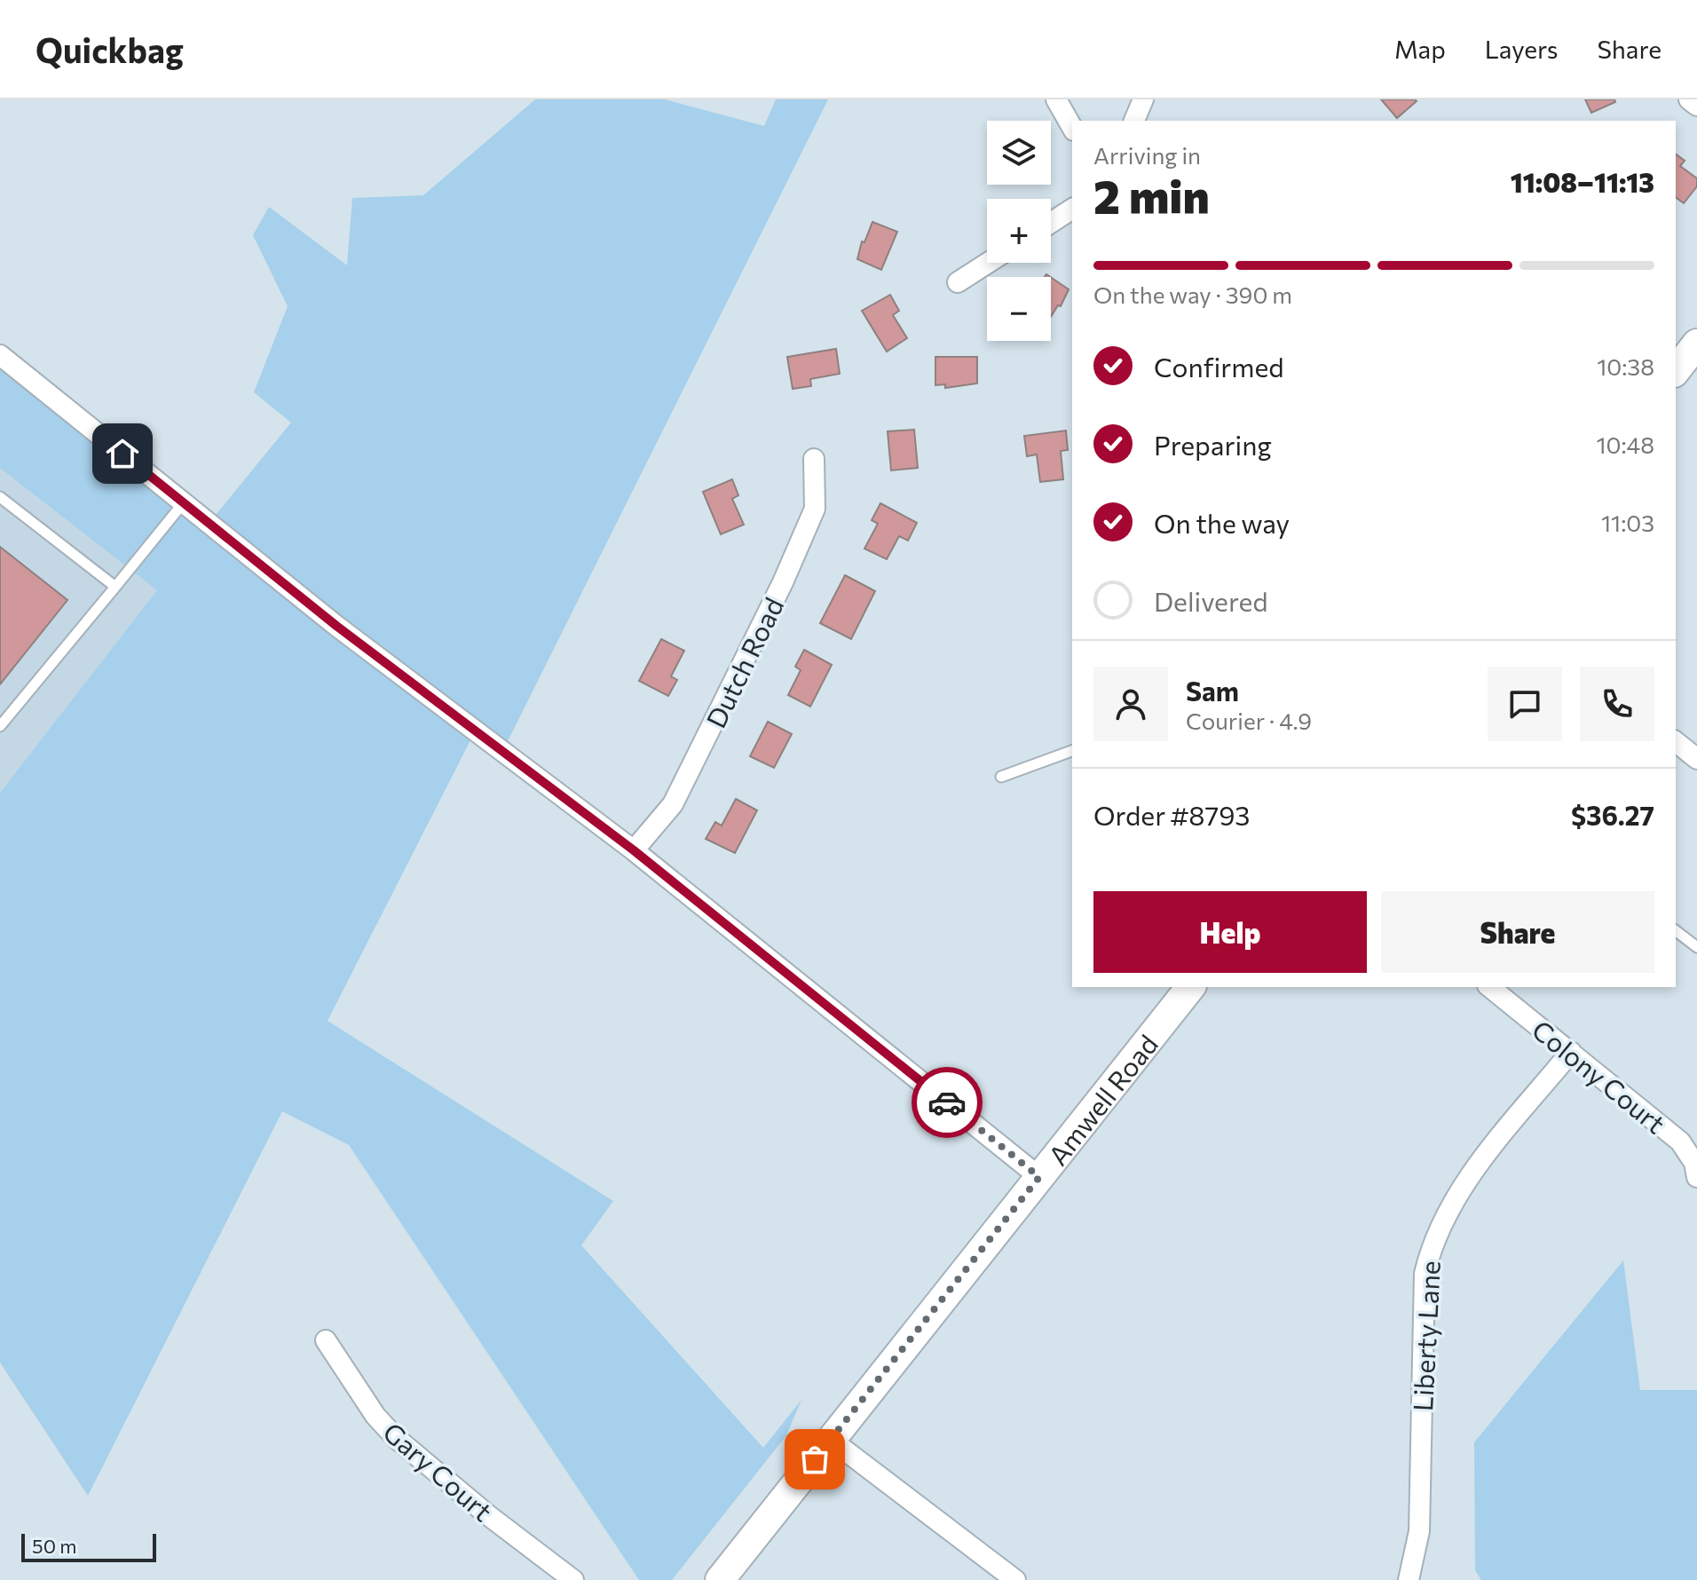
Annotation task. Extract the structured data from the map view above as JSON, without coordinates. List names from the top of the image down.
{
  "streets": {
    "main road": ["Amwell Road"],
    "street": [
      "Dutch Road",
      "Colony Court",
      "Liberty Lane",
      "Gary Court"
    ]
  },
  "crossings": [
    ["Colony Court", "Liberty Lane"]
  ],
  "scale_bar": "50 m",
  "page": {
    "header": "Quickbag",
    "nav": ["Map", "Layers", "Share"],
    "map_buttons": ["+", "−"],
    "heading": ["2 min", "Arriving in", "11:08–11:13"],
    "panel": [
      "Sam",
      "Courier · 4.9",
      "Order #8793",
      "$36.27"
    ],
    "bar": "On the way · 390 m",
    "list": [
      ["Confirmed", "10:38"],
      ["Preparing", "10:48"],
      ["On the way", "11:03"],
      "Delivered"
    ],
    "buttons": ["Help", "Share"],
    "scale": "50 m"
  }
}
